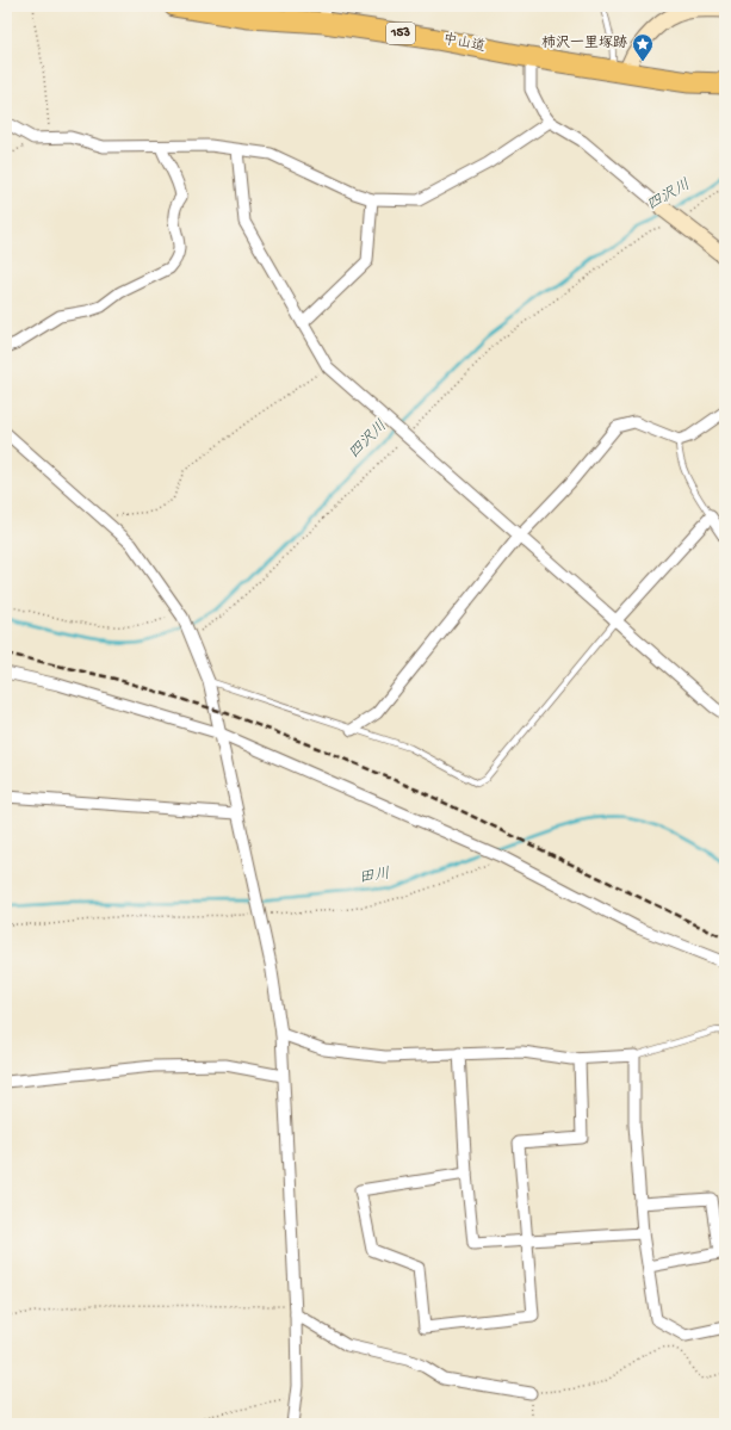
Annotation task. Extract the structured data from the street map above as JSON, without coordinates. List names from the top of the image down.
{
  "streets": {
    "highway": ["153", "中山道"]
  },
  "crossings": [
    ["153", "中山道"]
  ],
  "water": ["四沢川", "田川"],
  "places": {
    "place": ["柿沢一里塚跡"]
  }
}
